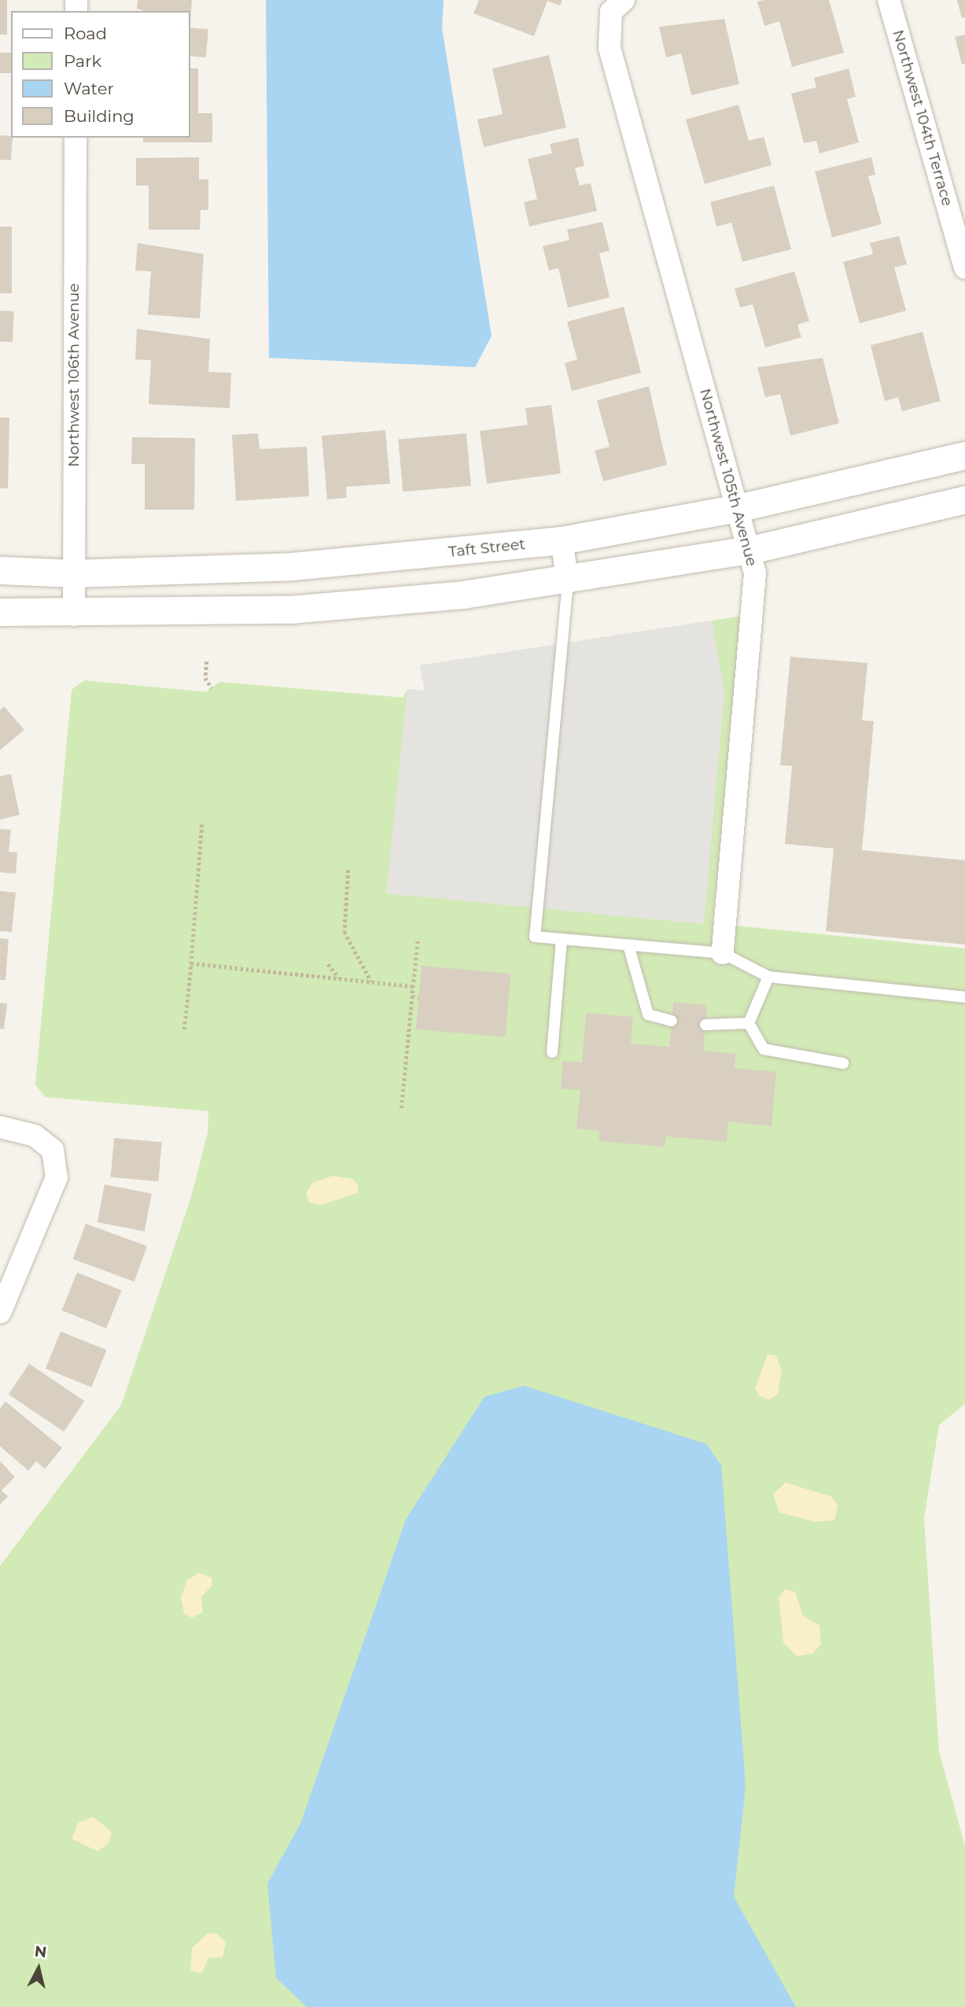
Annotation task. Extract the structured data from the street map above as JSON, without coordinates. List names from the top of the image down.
{
  "streets": {
    "street": [
      "Northwest 104th Terrace",
      "Northwest 106th Avenue",
      "Northwest 105th Avenue",
      "Taft Street"
    ]
  },
  "crossings": [
    ["Northwest 106th Avenue", "Taft Street"],
    ["Northwest 105th Avenue", "Taft Street"]
  ],
  "legend": [
    "Road",
    "Park",
    "Water",
    "Building"
  ],
  "north": "top"
}
